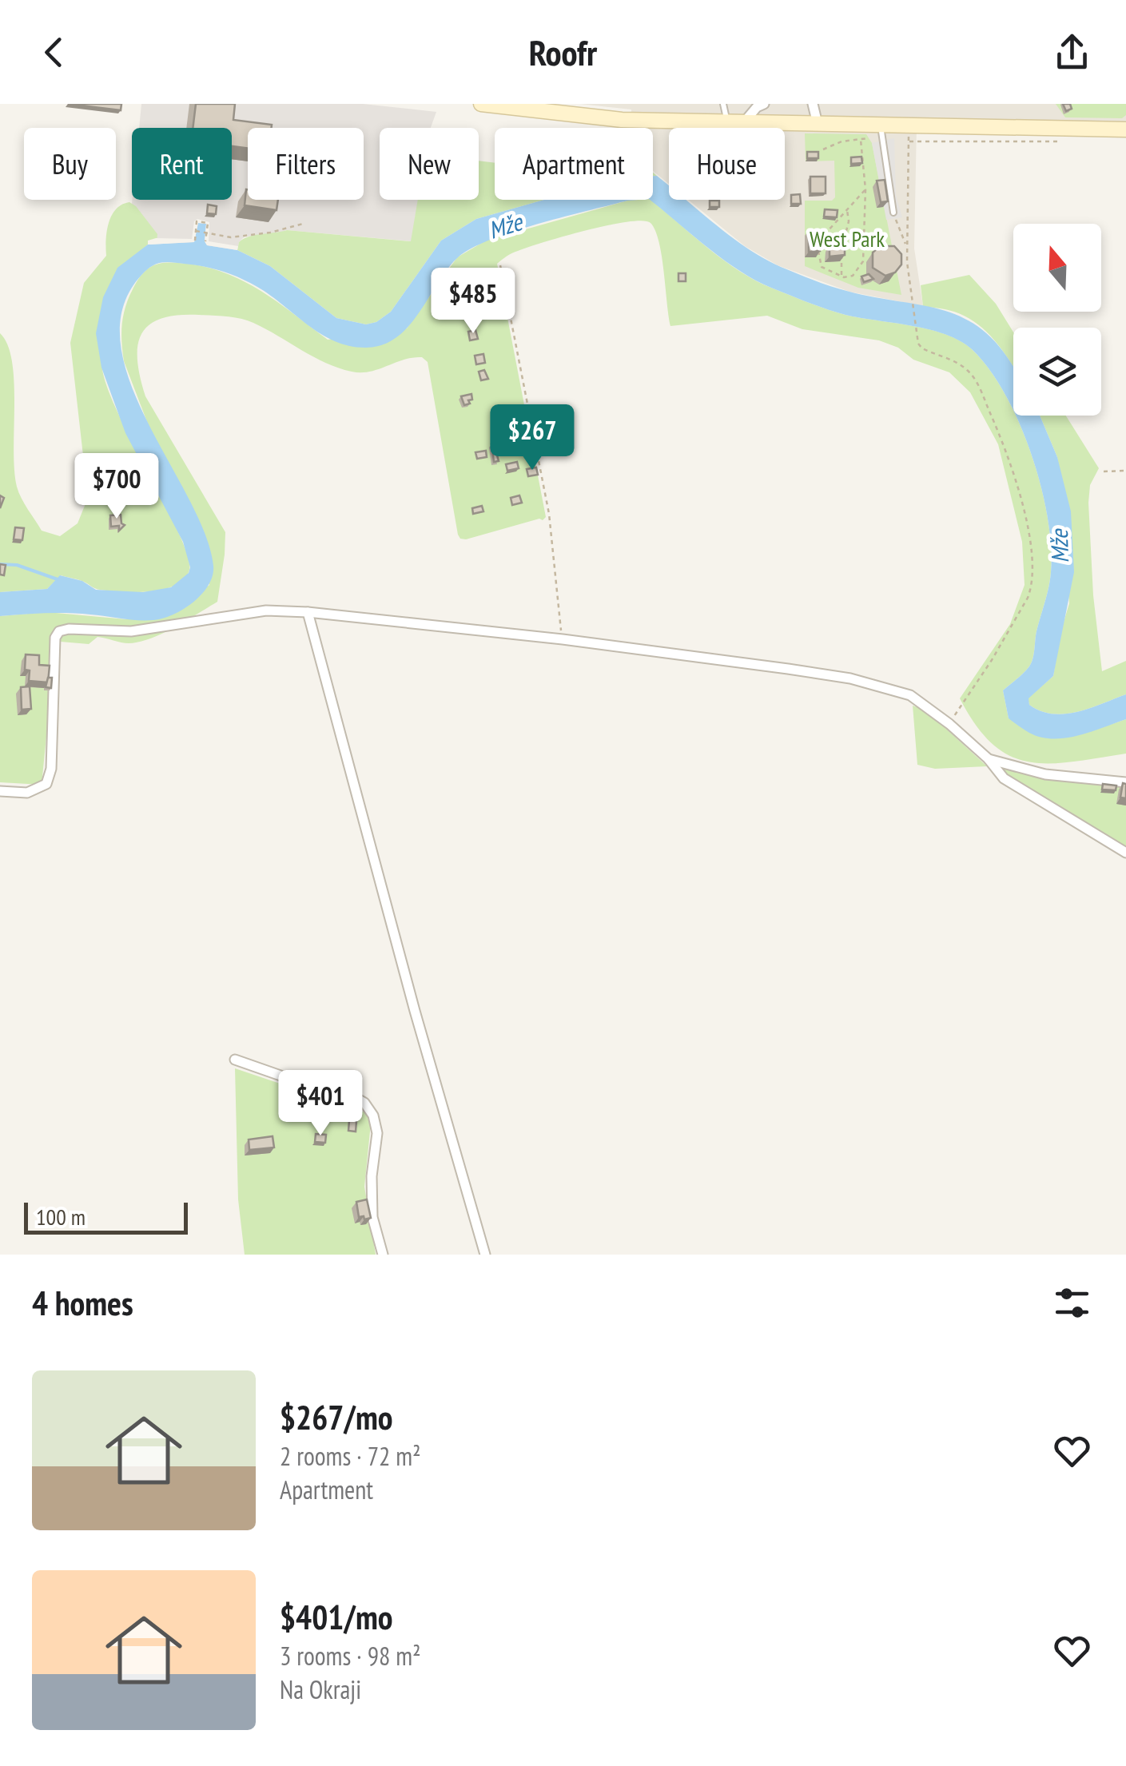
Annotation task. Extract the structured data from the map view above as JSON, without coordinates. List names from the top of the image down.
{
  "water": ["Mže"],
  "parks": ["West Park"],
  "scale_bar": "100 m",
  "north": "top",
  "page": {
    "header": "Roofr",
    "chip": [
      "Buy",
      "Rent",
      "Filters",
      "New",
      "Apartment",
      "House"
    ],
    "price": [
      "$485",
      "$267",
      "$700",
      "$401"
    ],
    "scale": "100 m",
    "heading": "4 homes",
    "list": [
      {
        "name": "$267/mo",
        "note": "2 rooms · 72 m² · Apartment"
      },
      {
        "name": "$401/mo",
        "note": "3 rooms · 98 m² · Na Okraji"
      }
    ]
  }
}
